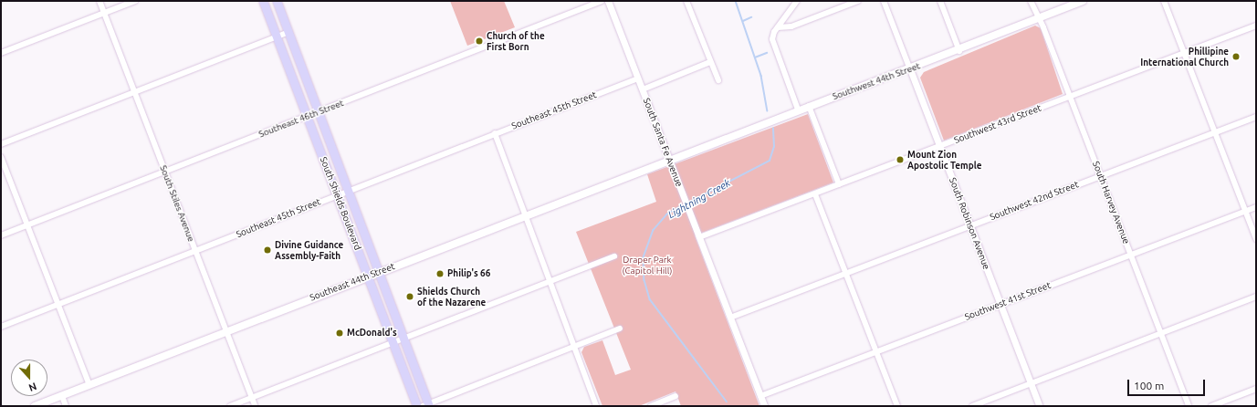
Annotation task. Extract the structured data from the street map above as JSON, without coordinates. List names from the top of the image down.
{
  "streets": {
    "main road": ["Southwest 44th Street", "South Shields Boulevard", "Southeast 44th Street"],
    "street": [
      "Southeast 45th Street",
      "Southeast 46th Street",
      "Southwest 43rd Street",
      "South Santa Fe Avenue",
      "Southwest 42nd Street",
      "South Harvey Avenue",
      "South Stiles Avenue",
      "South Robinson Avenue",
      "Southwest 41st Street"
    ]
  },
  "crossings": [
    ["Southwest 44th Street", "South Santa Fe Avenue"],
    ["Southwest 44th Street", "South Harvey Avenue"],
    ["Southwest 44th Street", "South Robinson Avenue"],
    ["Southwest 44th Street", "Southeast 44th Street"],
    ["Southeast 45th Street", "South Santa Fe Avenue"],
    ["Southeast 45th Street", "South Stiles Avenue"],
    ["Southeast 45th Street", "South Shields Boulevard"],
    ["Southeast 46th Street", "South Stiles Avenue"],
    ["Southeast 46th Street", "South Shields Boulevard"],
    ["Southwest 43rd Street", "South Santa Fe Avenue"],
    ["Southwest 43rd Street", "South Harvey Avenue"],
    ["Southwest 43rd Street", "South Robinson Avenue"],
    ["South Santa Fe Avenue", "Southwest 42nd Street"],
    ["South Santa Fe Avenue", "Southeast 44th Street"],
    ["South Santa Fe Avenue", "Southwest 41st Street"],
    ["Southwest 42nd Street", "South Harvey Avenue"],
    ["Southwest 42nd Street", "South Robinson Avenue"],
    ["South Harvey Avenue", "Southwest 41st Street"],
    ["South Stiles Avenue", "Southeast 44th Street"],
    ["South Shields Boulevard", "Southeast 44th Street"],
    ["South Robinson Avenue", "Southwest 41st Street"]
  ],
  "water": ["Lightning Creek"],
  "parks": ["Draper Park (Capitol Hill)"],
  "places": [
    "Church of the First Born",
    "Phillipine International Church",
    "Mount Zion Apostolic Temple",
    "Divine Guidance Assembly-Faith",
    "Philip's 66",
    "Shields Church of the Nazarene",
    "McDonald's"
  ],
  "scale_bar": "100 m",
  "north": "bottom"
}
